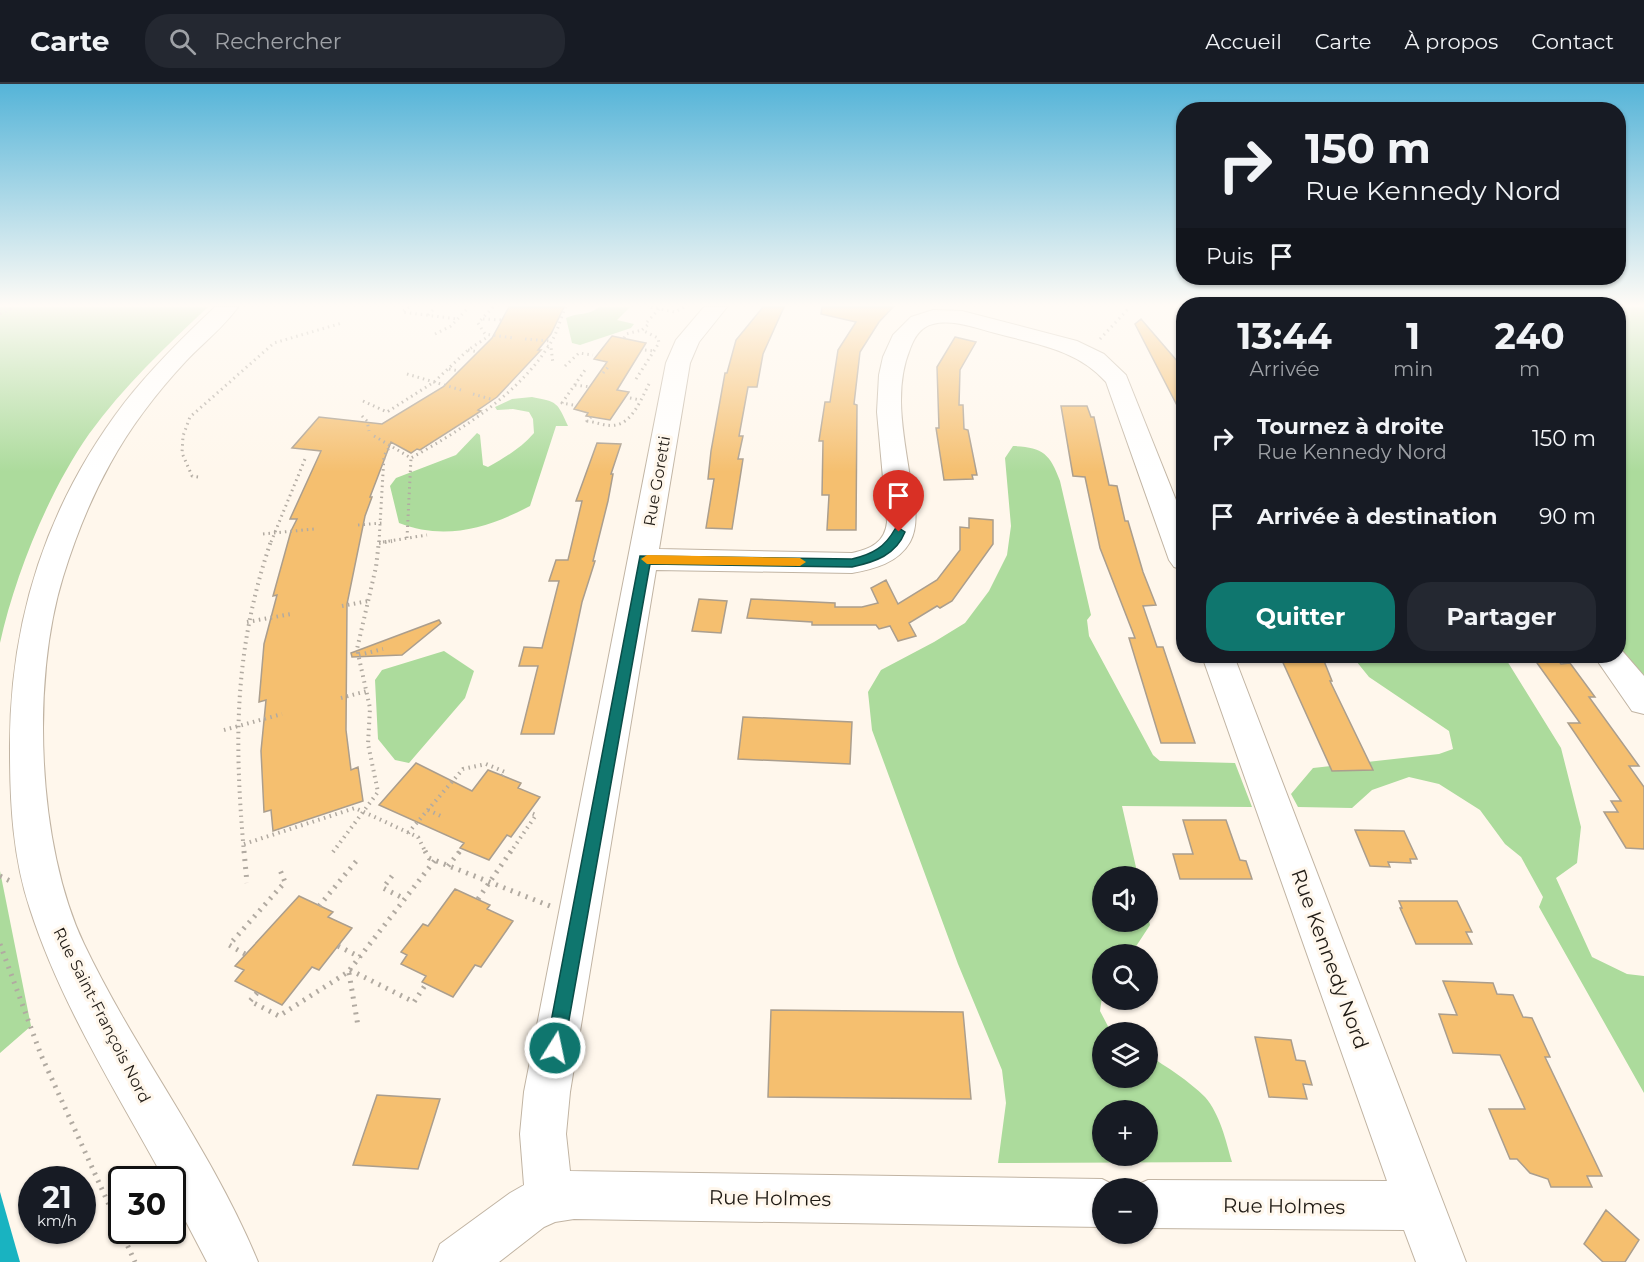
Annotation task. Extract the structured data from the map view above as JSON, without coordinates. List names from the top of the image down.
{
  "streets": {
    "street": [
      "Rue Goretti",
      "Rue Kennedy Nord",
      "Rue Saint-François Nord",
      "Rue Holmes"
    ]
  },
  "crossings": [
    ["Rue Goretti", "Rue Holmes"],
    ["Rue Kennedy Nord", "Rue Holmes"]
  ],
  "page": {
    "header": "Carte",
    "search": "Rechercher",
    "nav": [
      "Accueil",
      "Carte",
      "À propos",
      "Contact"
    ],
    "turn": ["150 m", "Rue Kennedy Nord"],
    "then": "Puis",
    "eta": [
      "13:44",
      "Arrivée",
      "1",
      "min",
      "240",
      "m"
    ],
    "list": [
      {
        "name": "Tournez à droite",
        "note": "Rue Kennedy Nord",
        "value": "150 m"
      },
      {
        "name": "Arrivée à destination",
        "value": "90 m"
      }
    ],
    "buttons": ["Quitter", "Partager"],
    "map_buttons": ["+", "−"],
    "speed": "21 km/h",
    "limit": "30"
  }
}
